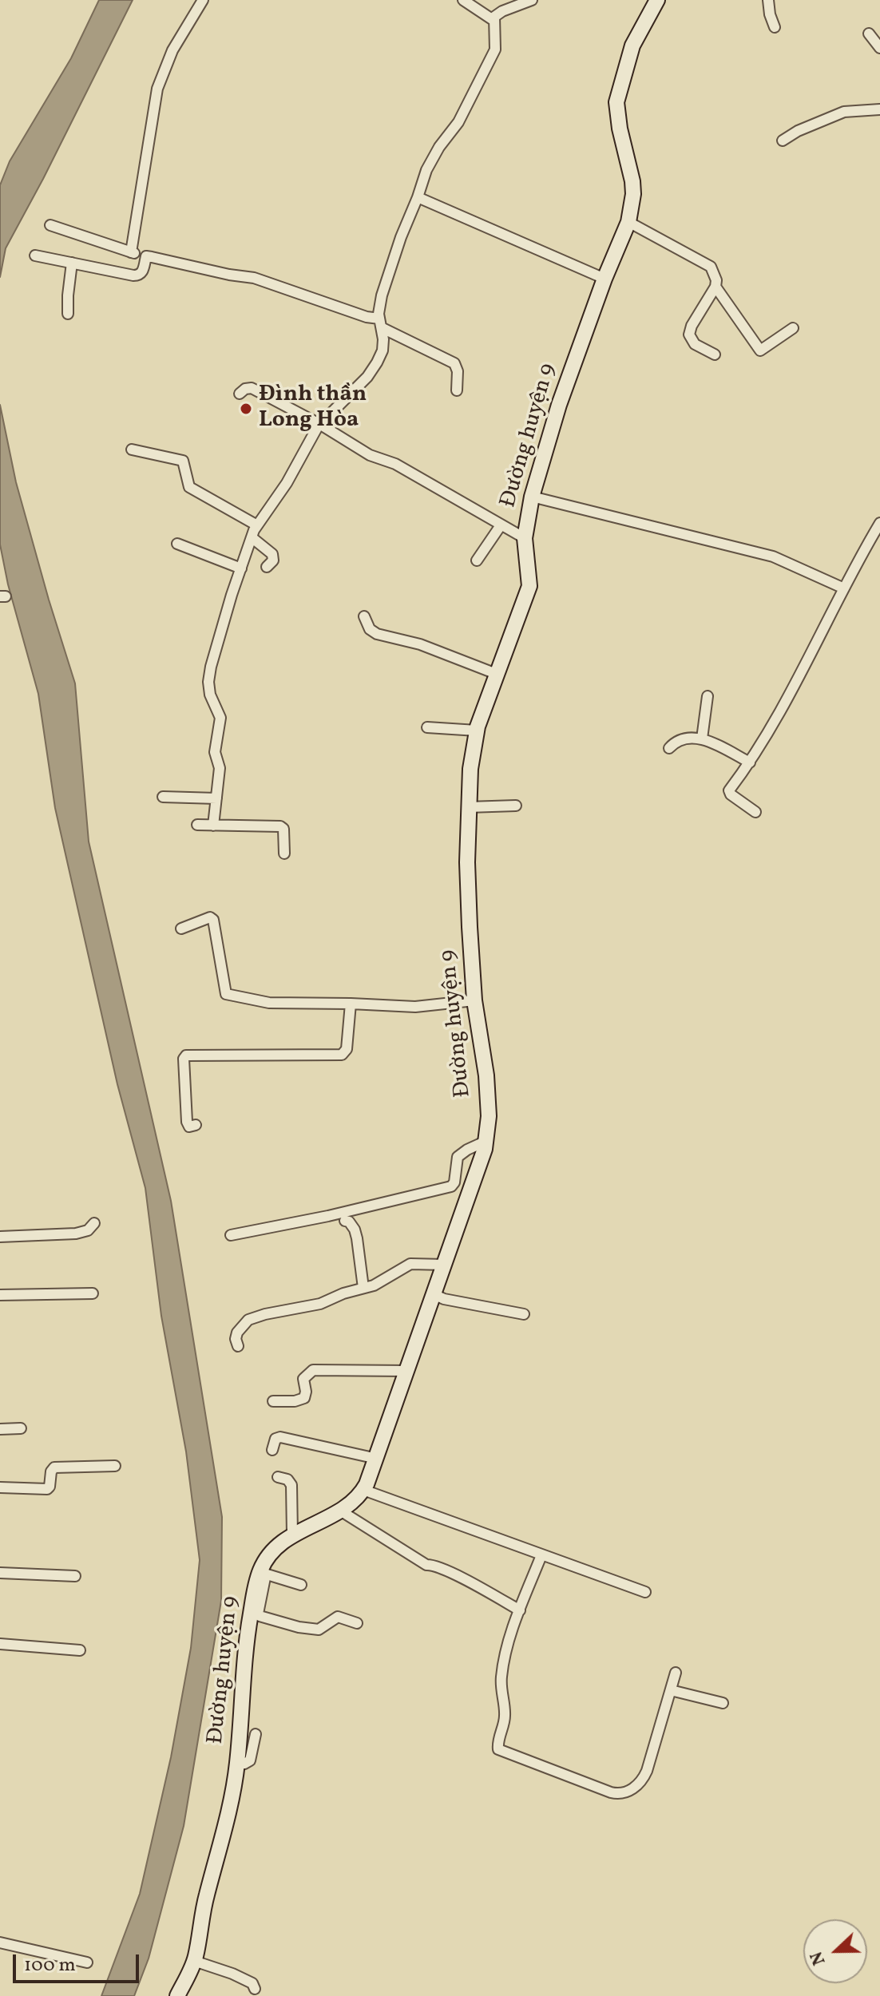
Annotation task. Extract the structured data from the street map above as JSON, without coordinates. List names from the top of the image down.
{
  "streets": {
    "street": ["Đường huyện 9"]
  },
  "places": ["Đình thần Long Hòa"],
  "scale_bar": "100 m",
  "north": "left"
}
